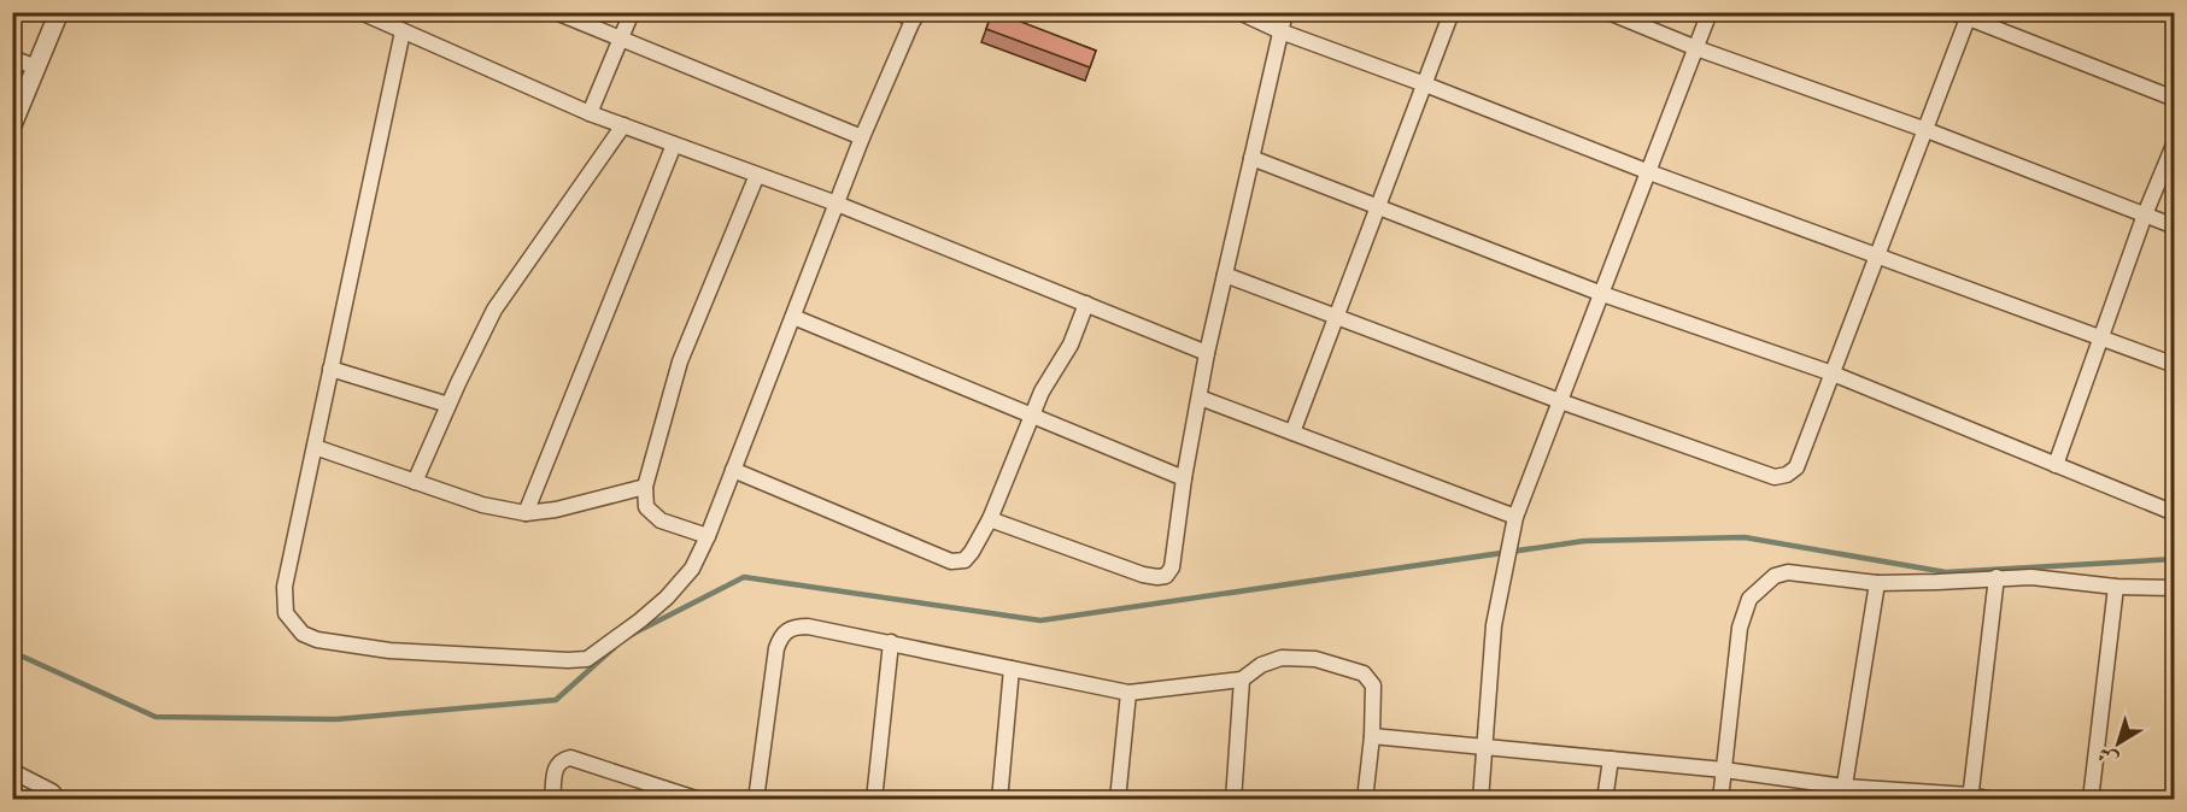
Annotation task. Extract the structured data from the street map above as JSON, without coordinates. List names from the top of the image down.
{
  "north": "bottom left"
}
